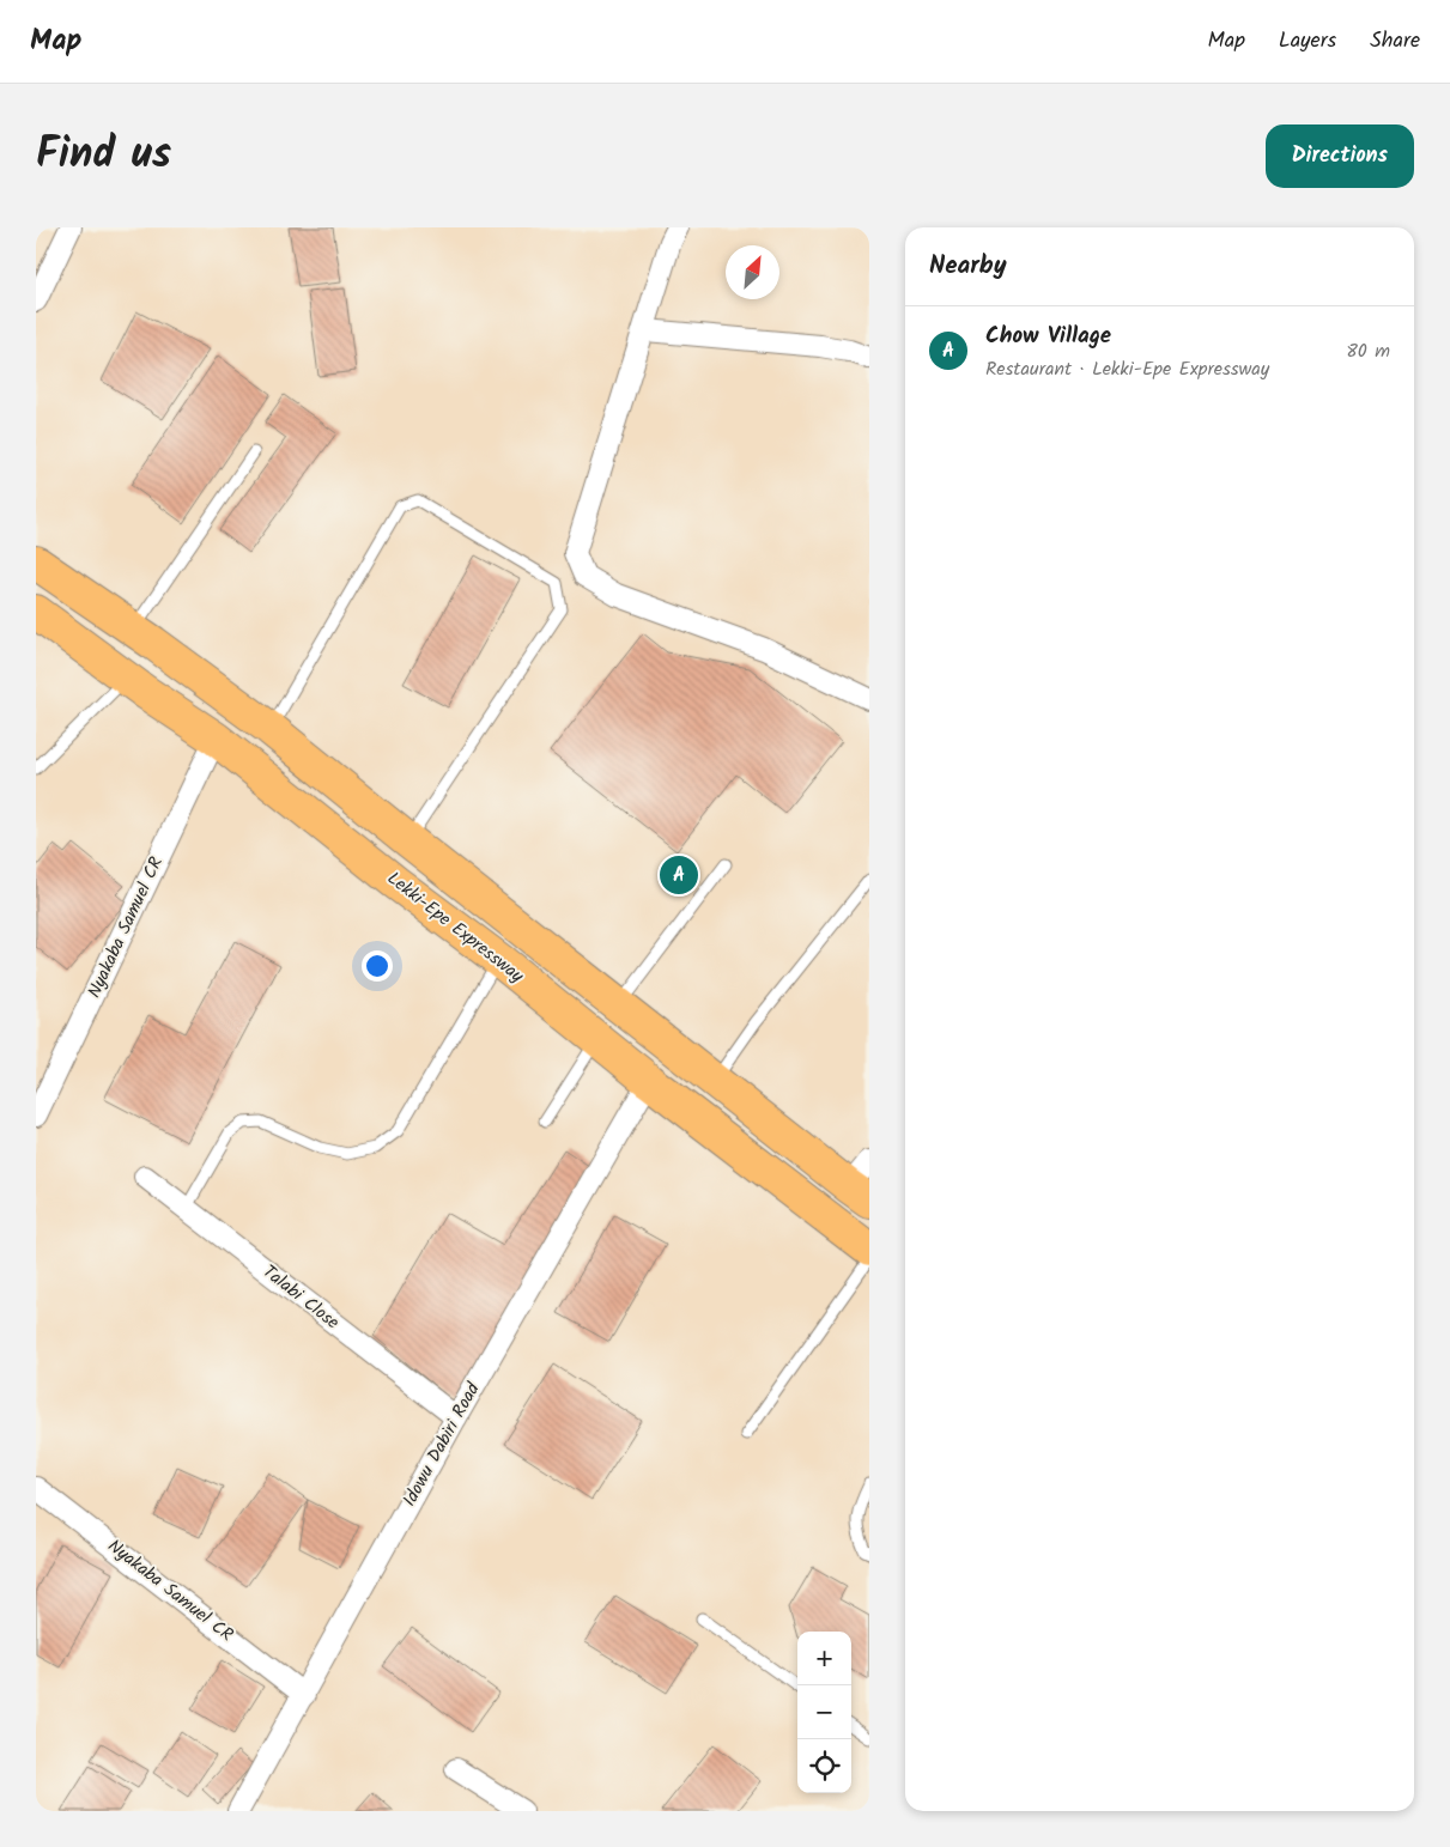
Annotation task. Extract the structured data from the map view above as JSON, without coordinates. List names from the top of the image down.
{
  "streets": {
    "highway": ["Lekki-Epe Expressway"],
    "street": ["Nyakaba Samuel CR", "Talabi Close", "Idowu Dabiri Road"]
  },
  "crossings": [
    ["Nyakaba Samuel CR", "Lekki-Epe Expressway"],
    ["Nyakaba Samuel CR", "Idowu Dabiri Road"],
    ["Lekki-Epe Expressway", "Idowu Dabiri Road"],
    ["Talabi Close", "Idowu Dabiri Road"]
  ],
  "north": "top right",
  "page": {
    "header": "Map",
    "nav": ["Map", "Layers", "Share"],
    "title": "Find us",
    "buttons": "Directions",
    "heading": "Nearby",
    "list": [
      {
        "mark": "A",
        "name": "Chow Village",
        "note": "Restaurant · Lekki-Epe Expressway",
        "value": "80 m"
      }
    ],
    "pins": "A",
    "map_buttons": ["+", "−"]
  }
}
